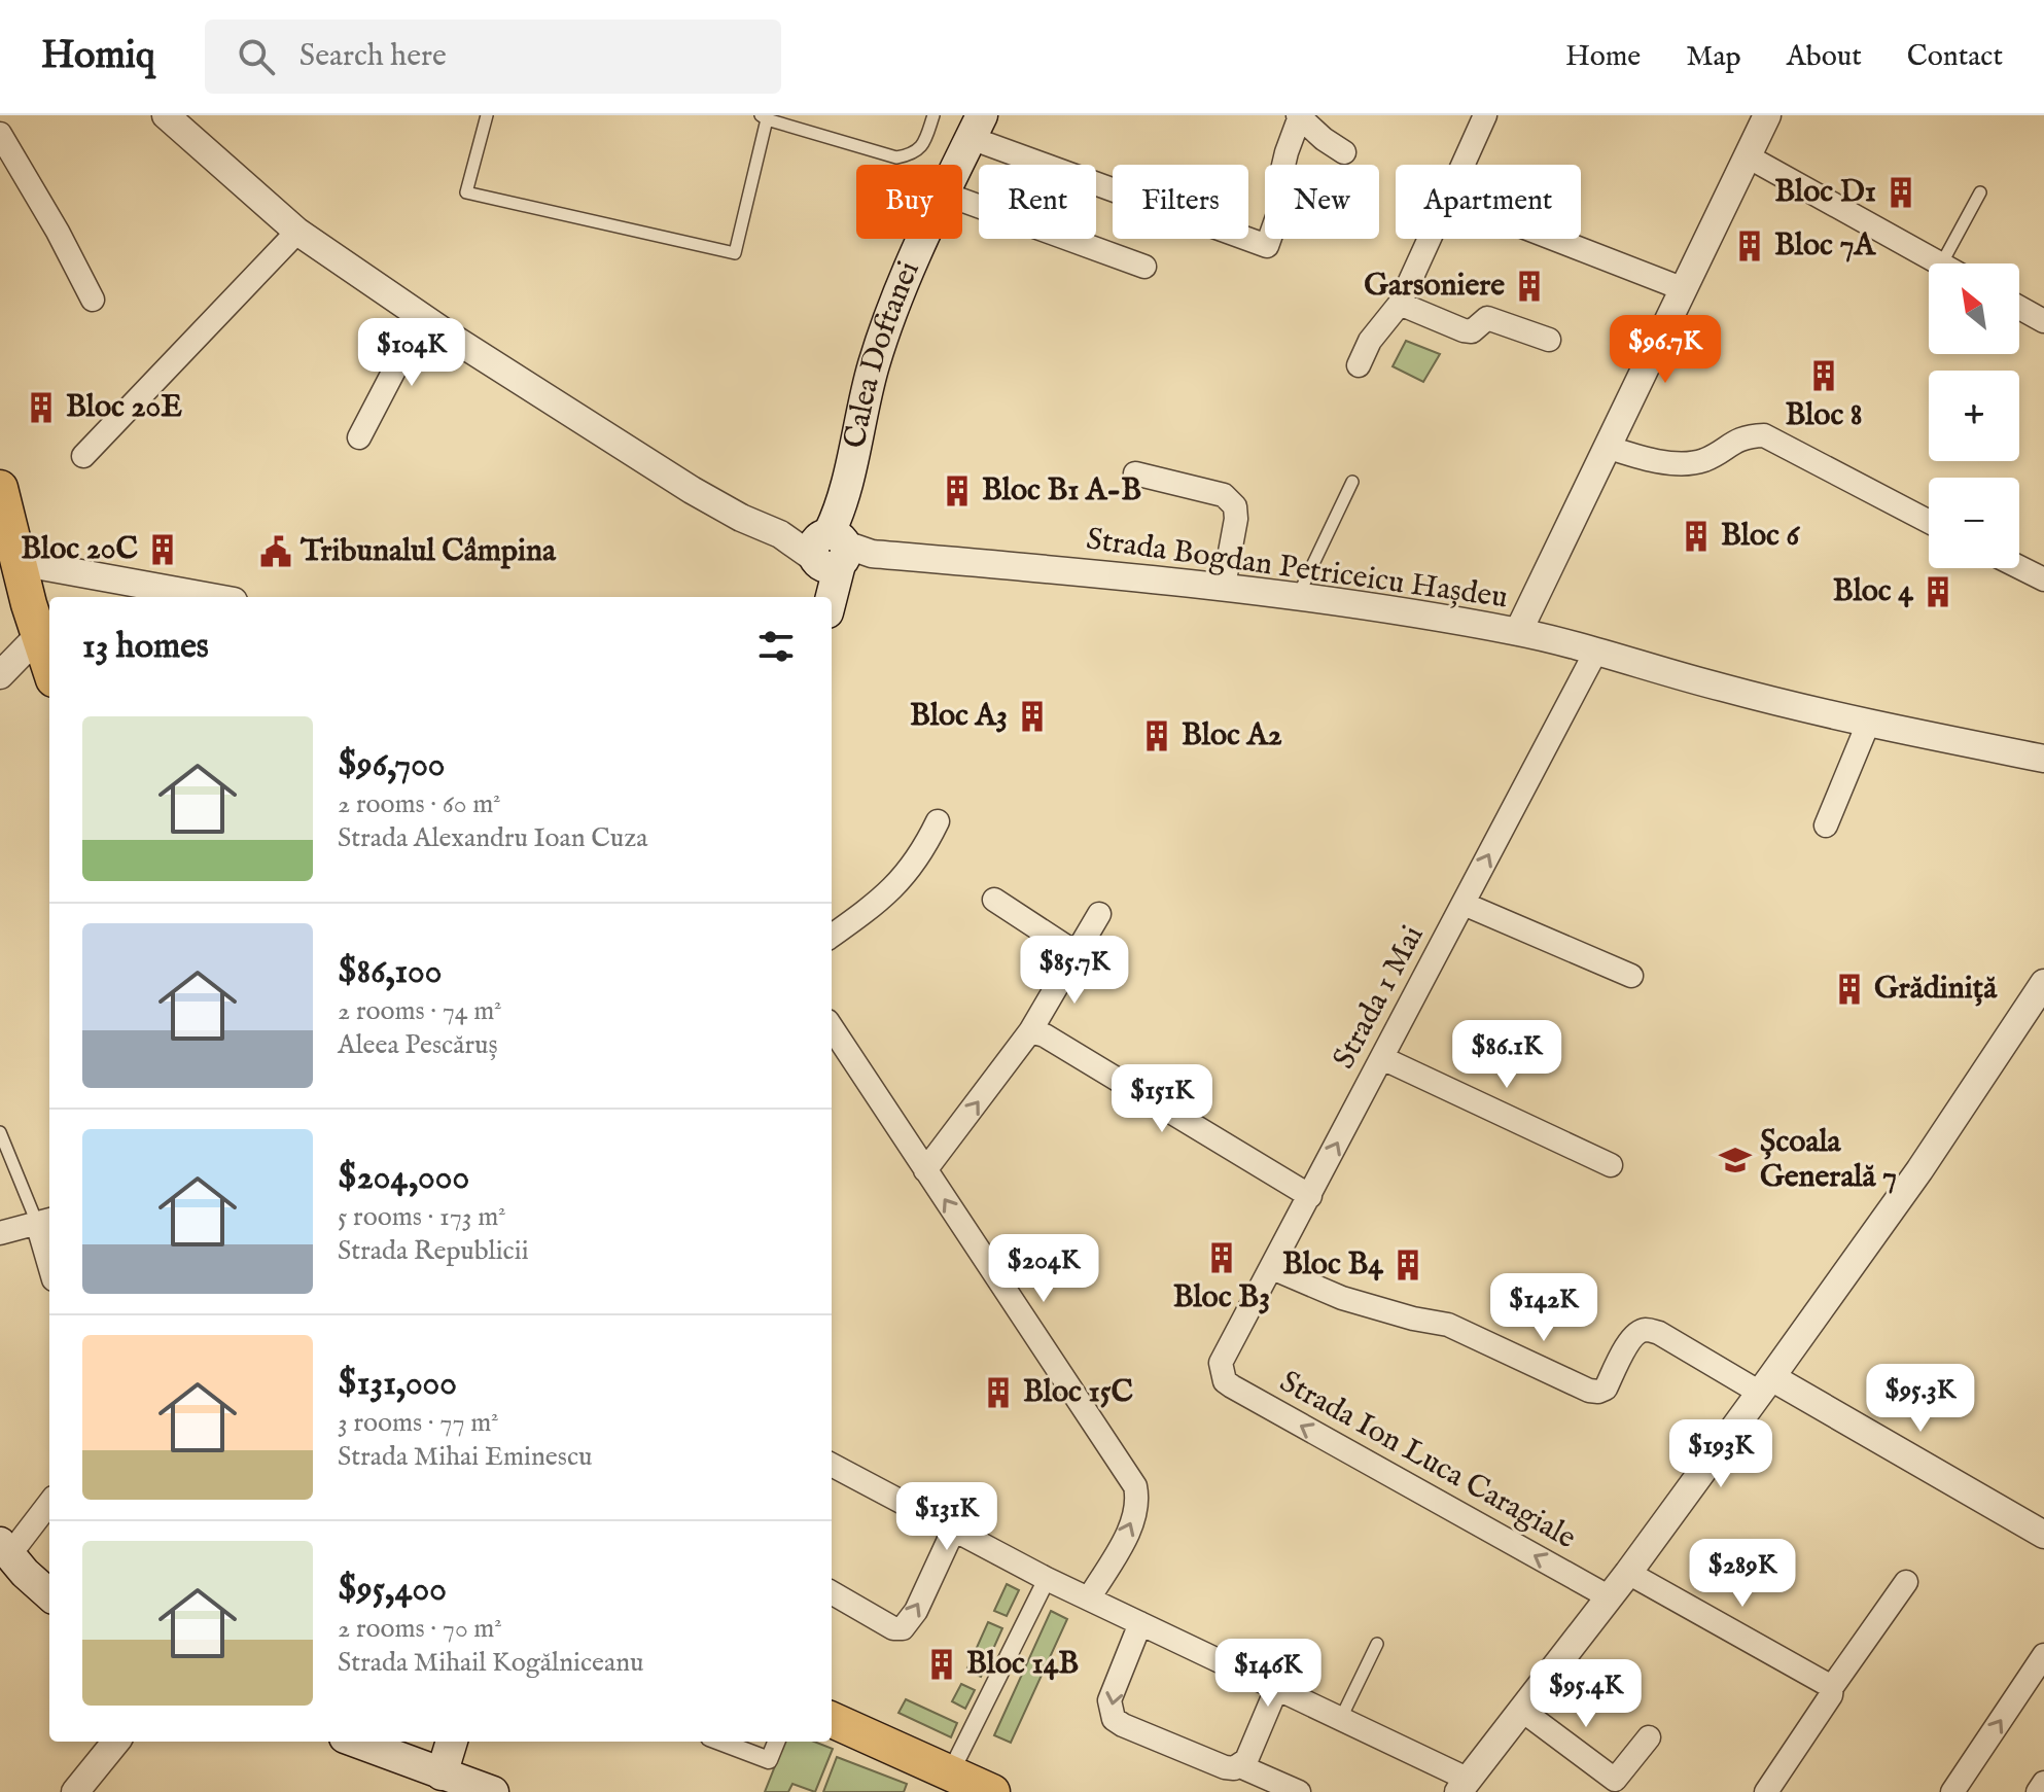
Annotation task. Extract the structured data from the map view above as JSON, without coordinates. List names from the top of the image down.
{
  "streets": {
    "main road": ["Calea Doftanei"],
    "street": ["Strada Bogdan Petriceicu Hașdeu", "Strada 1 Mai", "Strada Ion Luca Caragiale"]
  },
  "crossings": [
    ["Calea Doftanei", "Strada Bogdan Petriceicu Hașdeu"],
    ["Strada Bogdan Petriceicu Hașdeu", "Strada 1 Mai"],
    ["Strada 1 Mai", "Strada Ion Luca Caragiale"]
  ],
  "one_way": ["Strada 1 Mai", "Strada Ion Luca Caragiale"],
  "places": {
    "building": [
      "Bloc D1",
      "Bloc 7A",
      "Garsoniere",
      "Bloc 8",
      "Bloc 20E",
      "Bloc B1 A-B",
      "Bloc 6",
      "Bloc 20C",
      "Bloc 4",
      "Bloc A3",
      "Bloc A2",
      "Grădiniță",
      "Bloc B3",
      "Bloc B4",
      "Bloc 15C",
      "Bloc 14B"
    ],
    "public building": ["Tribunalul Câmpina"],
    "school or university": ["Școala Generală 7"]
  },
  "north": "top left",
  "page": {
    "header": "Homiq",
    "search": "Search here",
    "nav": [
      "Home",
      "Map",
      "About",
      "Contact"
    ],
    "chip": [
      "Buy",
      "Rent",
      "Filters",
      "New",
      "Apartment"
    ],
    "map_buttons": ["+", "−"],
    "price": [
      "$96.7K",
      "$104K",
      "$85.7K",
      "$86.1K",
      "$151K",
      "$204K",
      "$142K",
      "$95.3K",
      "$193K",
      "$131K",
      "$289K",
      "$146K",
      "$95.4K"
    ],
    "heading": "13 homes",
    "list": [
      {
        "name": "$96,700",
        "note": "2 rooms · 60 m² · Strada Alexandru Ioan Cuza"
      },
      {
        "name": "$86,100",
        "note": "2 rooms · 74 m² · Aleea Pescăruș"
      },
      {
        "name": "$204,000",
        "note": "5 rooms · 173 m² · Strada Republicii"
      },
      {
        "name": "$131,000",
        "note": "3 rooms · 77 m² · Strada Mihai Eminescu"
      },
      {
        "name": "$95,400",
        "note": "2 rooms · 70 m² · Strada Mihail Kogălniceanu"
      }
    ]
  }
}
